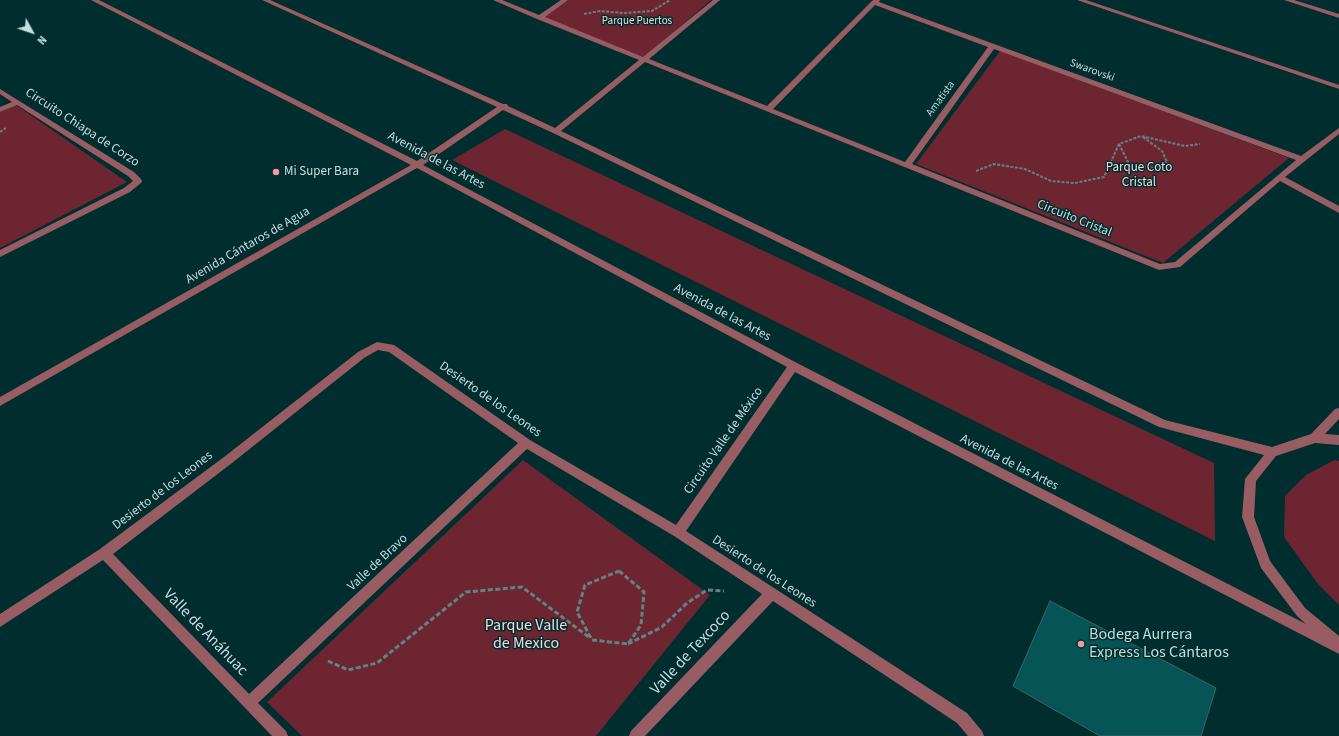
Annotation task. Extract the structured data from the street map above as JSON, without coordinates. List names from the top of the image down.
{
  "streets": {
    "street": [
      "Swarovski",
      "Amatista",
      "Circuito Chiapa de Corzo",
      "Avenida de las Artes",
      "Circuito Cristal",
      "Avenida Cántaros de Agua",
      "Desierto de los Leones",
      "Circuito Valle de México",
      "Valle de Bravo",
      "Valle de Anáhuac",
      "Valle de Texcoco"
    ]
  },
  "crossings": [
    ["Swarovski", "Amatista"],
    ["Swarovski", "Circuito Cristal"],
    ["Amatista", "Circuito Cristal"],
    ["Avenida de las Artes", "Avenida Cántaros de Agua"],
    ["Avenida de las Artes", "Circuito Valle de México"],
    ["Desierto de los Leones", "Circuito Valle de México"],
    ["Desierto de los Leones", "Valle de Bravo"],
    ["Desierto de los Leones", "Valle de Anáhuac"],
    ["Desierto de los Leones", "Valle de Texcoco"],
    ["Valle de Bravo", "Valle de Anáhuac"]
  ],
  "parks": ["Parque Puertos", "Parque Coto Cristal", "Parque Valle de Mexico"],
  "places": ["Mi Super Bara", "Bodega Aurrera Express Los Cántaros"],
  "north": "bottom right"
}
